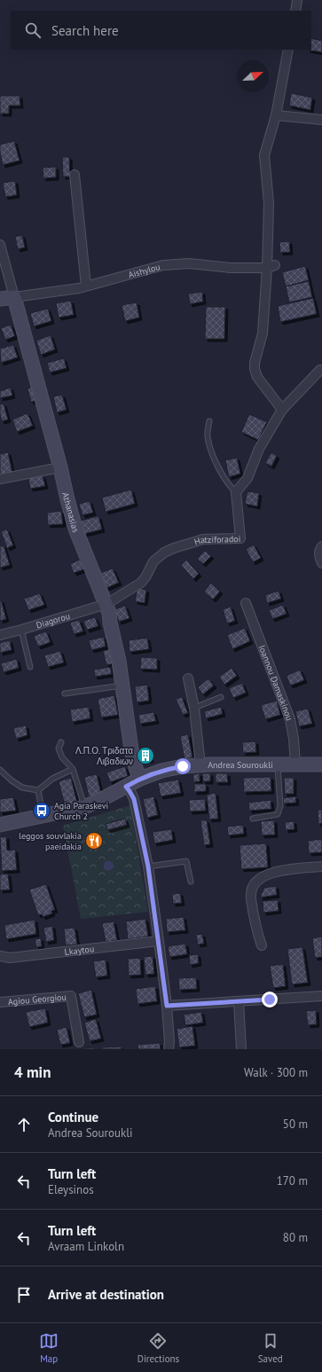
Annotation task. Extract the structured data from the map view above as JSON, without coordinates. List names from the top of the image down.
{
  "streets": {
    "street": [
      "Aishylou",
      "Athanasias",
      "Hatziforadoi",
      "Diagorou",
      "Ioannou Damaskinou",
      "Andrea Souroukli",
      "Lkaytou",
      "Agiou Georgiou"
    ]
  },
  "crossings": [
    ["Aishylou", "Athanasias"],
    ["Athanasias", "Hatziforadoi"],
    ["Athanasias", "Diagorou"],
    ["Athanasias", "Andrea Souroukli"],
    ["Hatziforadoi", "Diagorou"],
    ["Ioannou Damaskinou", "Andrea Souroukli"]
  ],
  "places": {
    "building": ["Λ.Π.Ο. Τριδατα Λιβαδιων"],
    "bus stop": ["Agia Paraskevi Church 2"],
    "restaurant": ["leggos souvlakia paeidakia"]
  },
  "north": "top right",
  "page": {
    "search": "Search here",
    "heading": ["4 min", "Walk · 300 m"],
    "list": [
      ["Continue", "Andrea Souroukli", "50 m"],
      ["Turn left", "Eleysinos", "170 m"],
      ["Turn left", "Avraam Linkoln", "80 m"],
      "Arrive at destination"
    ],
    "nav": ["Map", "Directions", "Saved"]
  }
}
